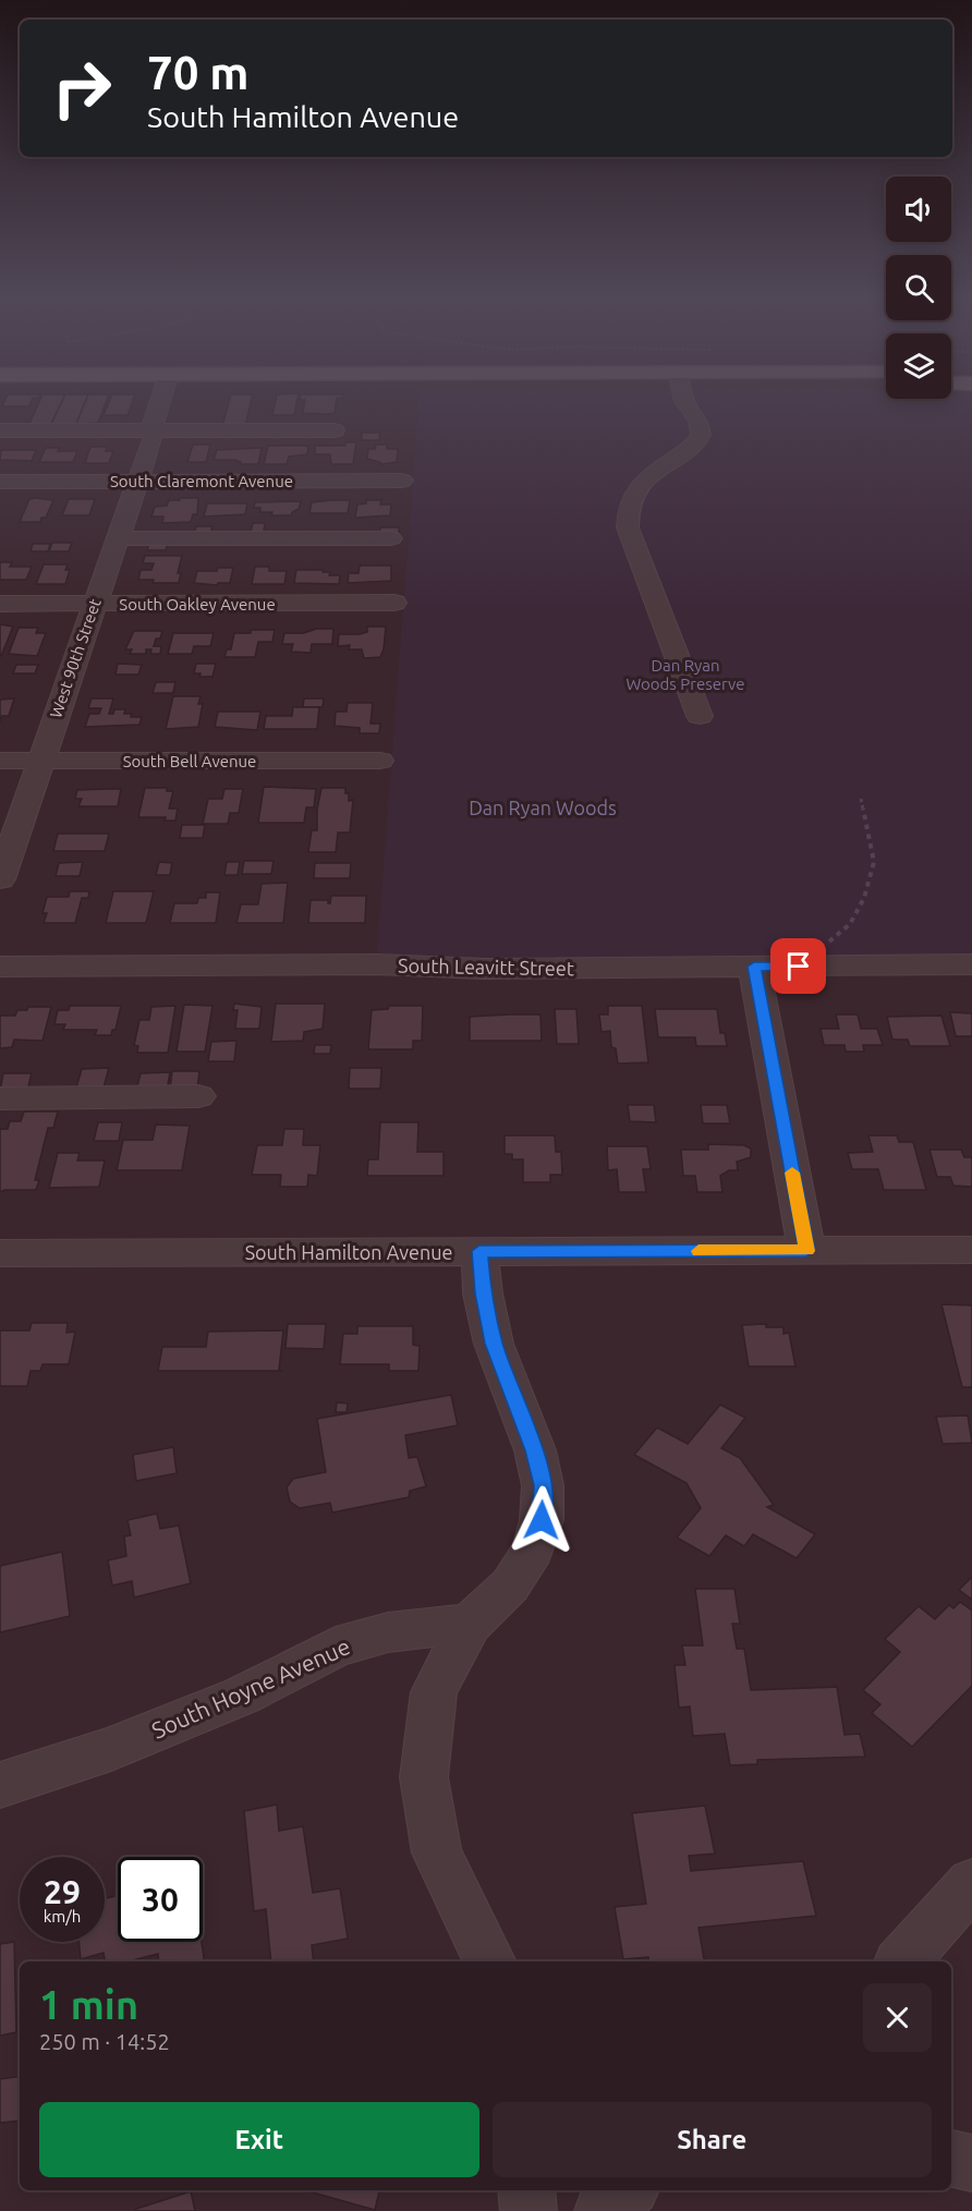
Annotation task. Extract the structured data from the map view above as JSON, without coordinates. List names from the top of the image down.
{
  "streets": {
    "street": [
      "South Claremont Avenue",
      "South Oakley Avenue",
      "West 90th Street",
      "South Bell Avenue",
      "South Leavitt Street",
      "South Hamilton Avenue",
      "South Hoyne Avenue"
    ]
  },
  "crossings": [
    ["South Claremont Avenue", "West 90th Street"],
    ["South Oakley Avenue", "West 90th Street"],
    ["West 90th Street", "South Bell Avenue"]
  ],
  "parks": ["Dan Ryan Woods Preserve", "Dan Ryan Woods"],
  "page": {
    "turn": ["70 m", "South Hamilton Avenue"],
    "speed": "29 km/h",
    "limit": "30",
    "heading": ["1 min", "250 m · 14:52"],
    "buttons": ["Exit", "Share"]
  }
}
